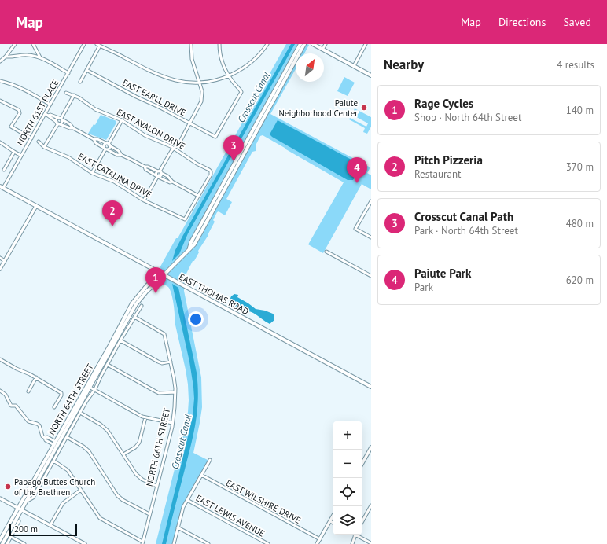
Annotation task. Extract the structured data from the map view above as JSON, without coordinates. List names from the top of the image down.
{
  "streets": {
    "main road": ["EAST THOMAS ROAD", "NORTH 64TH STREET"],
    "street": [
      "EAST EARLL DRIVE",
      "NORTH 61ST PLACE",
      "EAST AVALON DRIVE",
      "EAST CATALINA DRIVE",
      "NORTH 66TH STREET",
      "EAST WILSHIRE DRIVE",
      "EAST LEWIS AVENUE"
    ]
  },
  "crossings": [
    ["NORTH 61ST PLACE", "EAST THOMAS ROAD"],
    ["EAST AVALON DRIVE", "EAST CATALINA DRIVE"],
    ["EAST THOMAS ROAD", "NORTH 64TH STREET"],
    ["NORTH 64TH STREET", "NORTH 66TH STREET"]
  ],
  "water": ["Crosscut Canal"],
  "places": ["Paiute Neighborhood Center", "Papago Buttes Church of the Brethren"],
  "scale_bar": "200 m",
  "north": "top right",
  "page": {
    "header": "Map",
    "nav": ["Map", "Directions", "Saved"],
    "heading": ["Nearby", "4 results"],
    "list": [
      {
        "mark": "1",
        "name": "Rage Cycles",
        "note": "Shop · North 64th Street",
        "value": "140 m"
      },
      {
        "mark": "2",
        "name": "Pitch Pizzeria",
        "note": "Restaurant",
        "value": "370 m"
      },
      {
        "mark": "3",
        "name": "Crosscut Canal Path",
        "note": "Park · North 64th Street",
        "value": "480 m"
      },
      {
        "mark": "4",
        "name": "Paiute Park",
        "note": "Park",
        "value": "620 m"
      }
    ],
    "pins": [
      "3",
      "4",
      "2",
      "1"
    ],
    "map_buttons": ["+", "−"],
    "scale": "200 m"
  }
}
